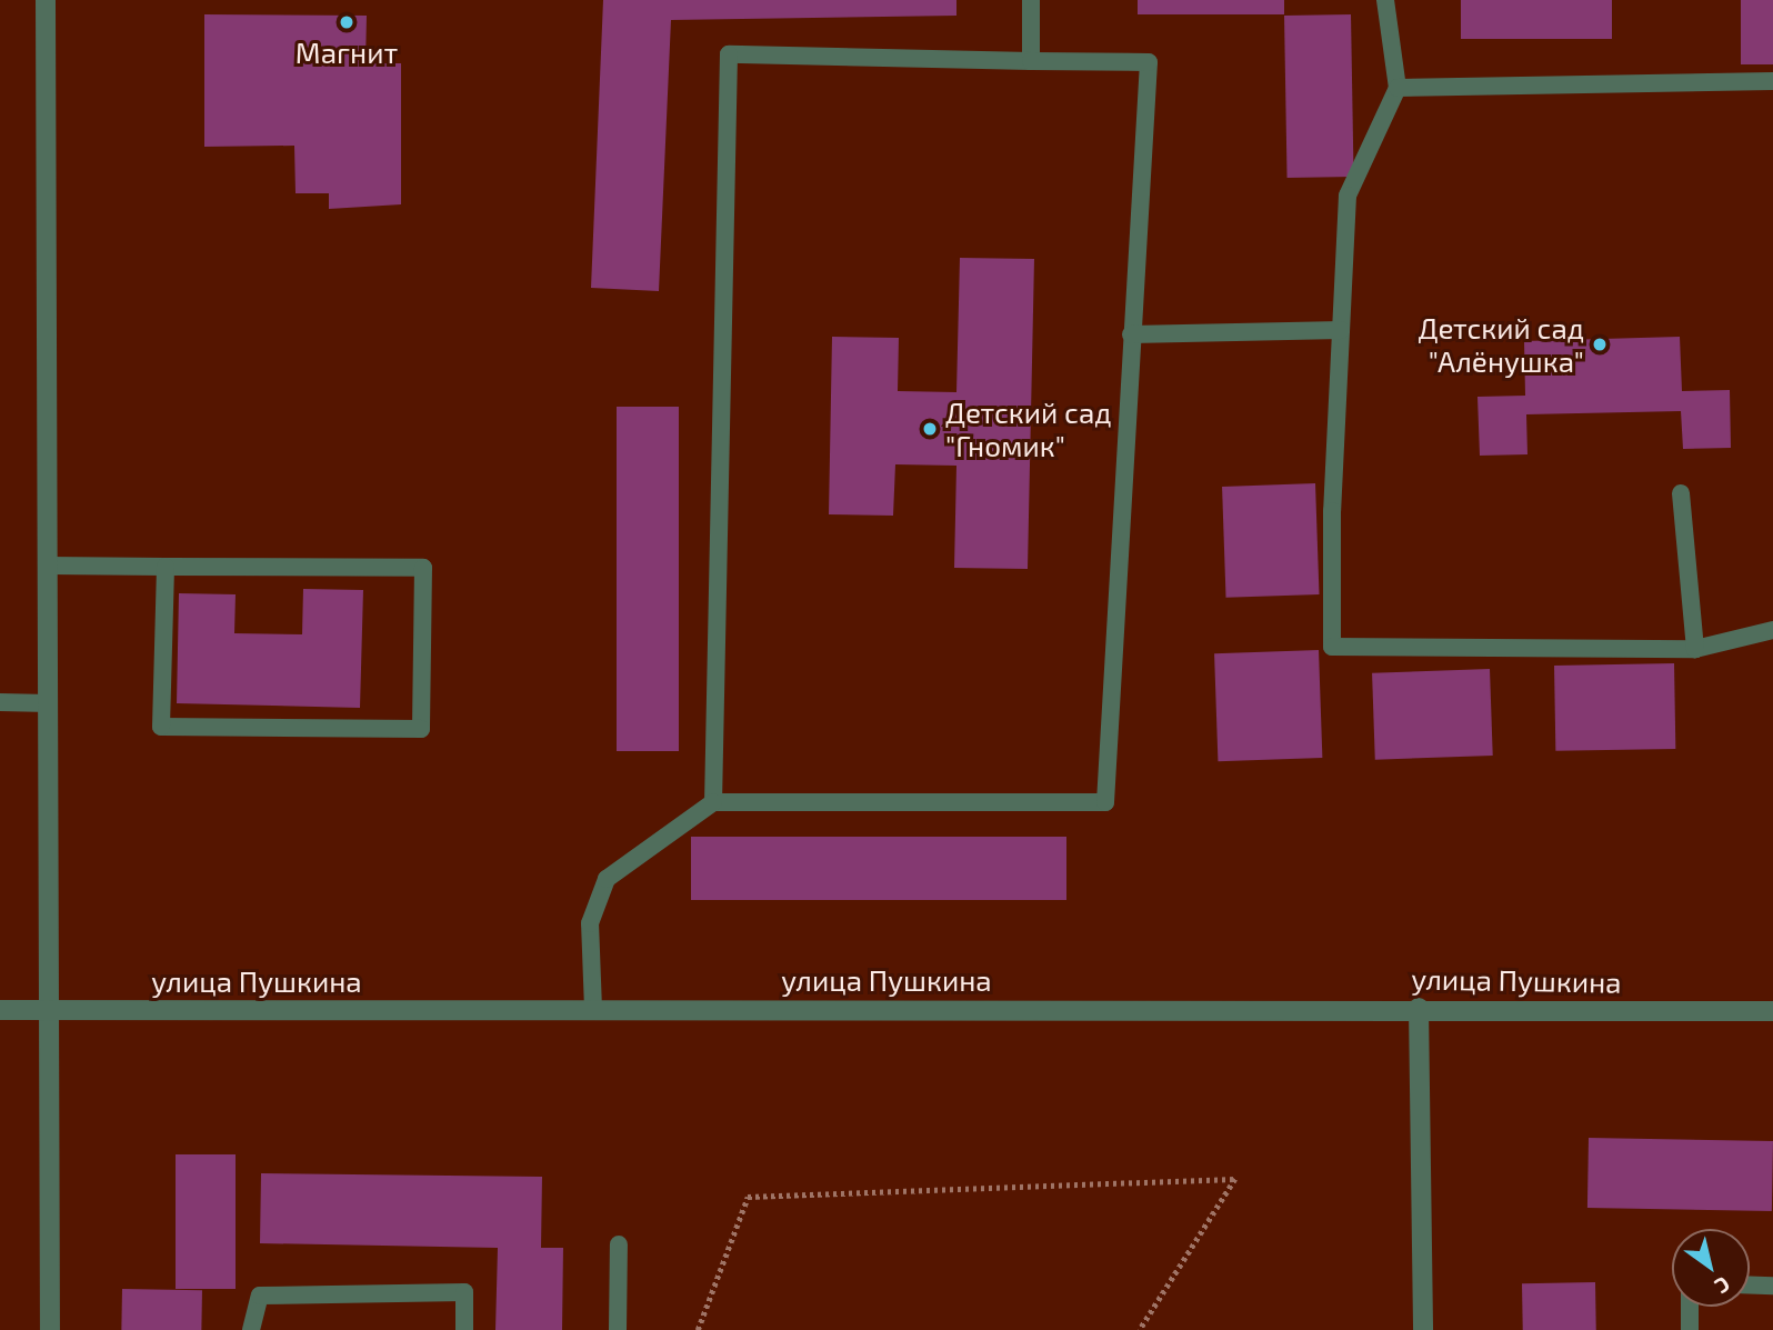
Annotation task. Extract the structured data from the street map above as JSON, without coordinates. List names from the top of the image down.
{
  "streets": {
    "street": ["улица Пушкина"]
  },
  "places": ["Магнит", "Детский сад \"Алёнушка\"", "Детский сад \"Гномик\""],
  "north": "bottom right"
}
